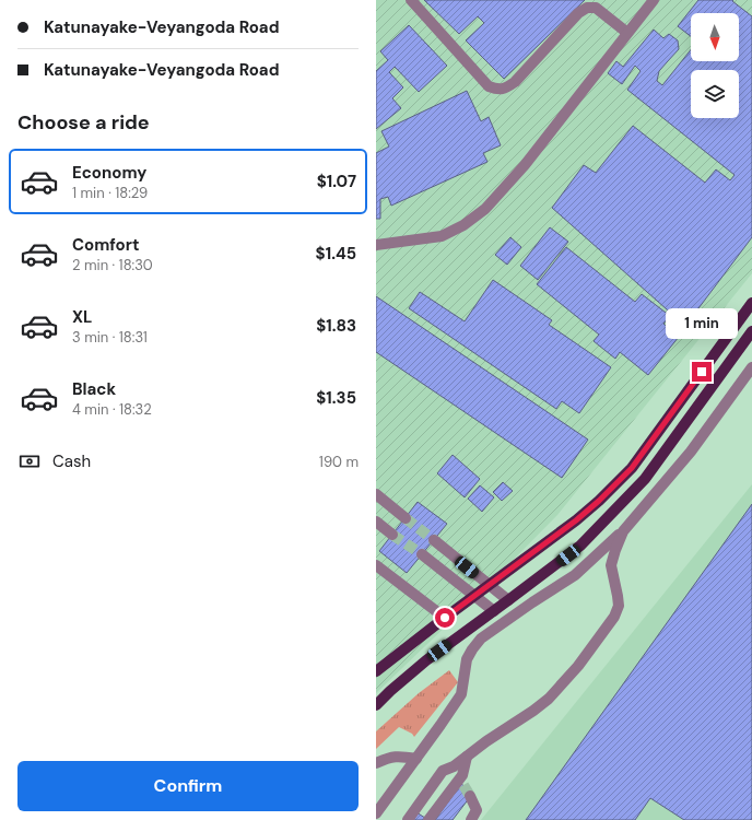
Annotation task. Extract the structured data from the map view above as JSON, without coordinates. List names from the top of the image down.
{
  "north": "bottom",
  "page": {
    "banner": ["Katunayake-Veyangoda Road", "Katunayake-Veyangoda Road"],
    "heading": "Choose a ride",
    "list": [
      {
        "name": "Economy",
        "note": "1 min · 18:29",
        "value": "$1.07"
      },
      {
        "name": "Comfort",
        "note": "2 min · 18:30",
        "value": "$1.45"
      },
      {
        "name": "XL",
        "note": "3 min · 18:31",
        "value": "$1.83"
      },
      {
        "name": "Black",
        "note": "4 min · 18:32",
        "value": "$1.35"
      }
    ],
    "bubble": "1 min",
    "pay": ["Cash", "190 m"],
    "buttons": "Confirm"
  }
}
